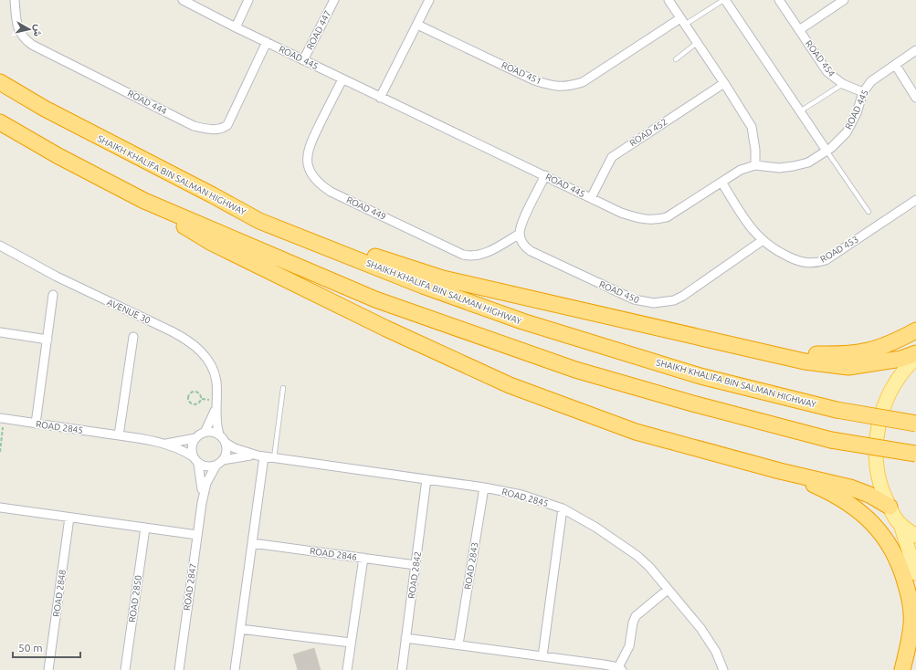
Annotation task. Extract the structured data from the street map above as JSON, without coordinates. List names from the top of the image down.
{
  "streets": {
    "highway": ["SHAIKH KHALIFA BIN SALMAN HIGHWAY"],
    "street": [
      "ROAD 447",
      "ROAD 445",
      "ROAD 454",
      "ROAD 451",
      "ROAD 444",
      "ROAD 452",
      "ROAD 449",
      "ROAD 453",
      "ROAD 450",
      "AVENUE 30",
      "ROAD 2845",
      "ROAD 2846",
      "ROAD 2843",
      "ROAD 2842",
      "ROAD 2847",
      "ROAD 2848",
      "ROAD 2850"
    ]
  },
  "crossings": [
    ["ROAD 447", "ROAD 445"],
    ["ROAD 445", "ROAD 454"],
    ["ROAD 445", "ROAD 444"],
    ["ROAD 445", "ROAD 452"],
    ["ROAD 445", "ROAD 449"],
    ["ROAD 445", "ROAD 453"],
    ["ROAD 449", "ROAD 450"],
    ["ROAD 453", "ROAD 450"],
    ["AVENUE 30", "ROAD 2845"],
    ["AVENUE 30", "ROAD 2847"],
    ["ROAD 2845", "ROAD 2843"],
    ["ROAD 2845", "ROAD 2842"],
    ["ROAD 2845", "ROAD 2847"],
    ["ROAD 2846", "ROAD 2842"]
  ],
  "scale_bar": "50 m",
  "north": "right"
}
